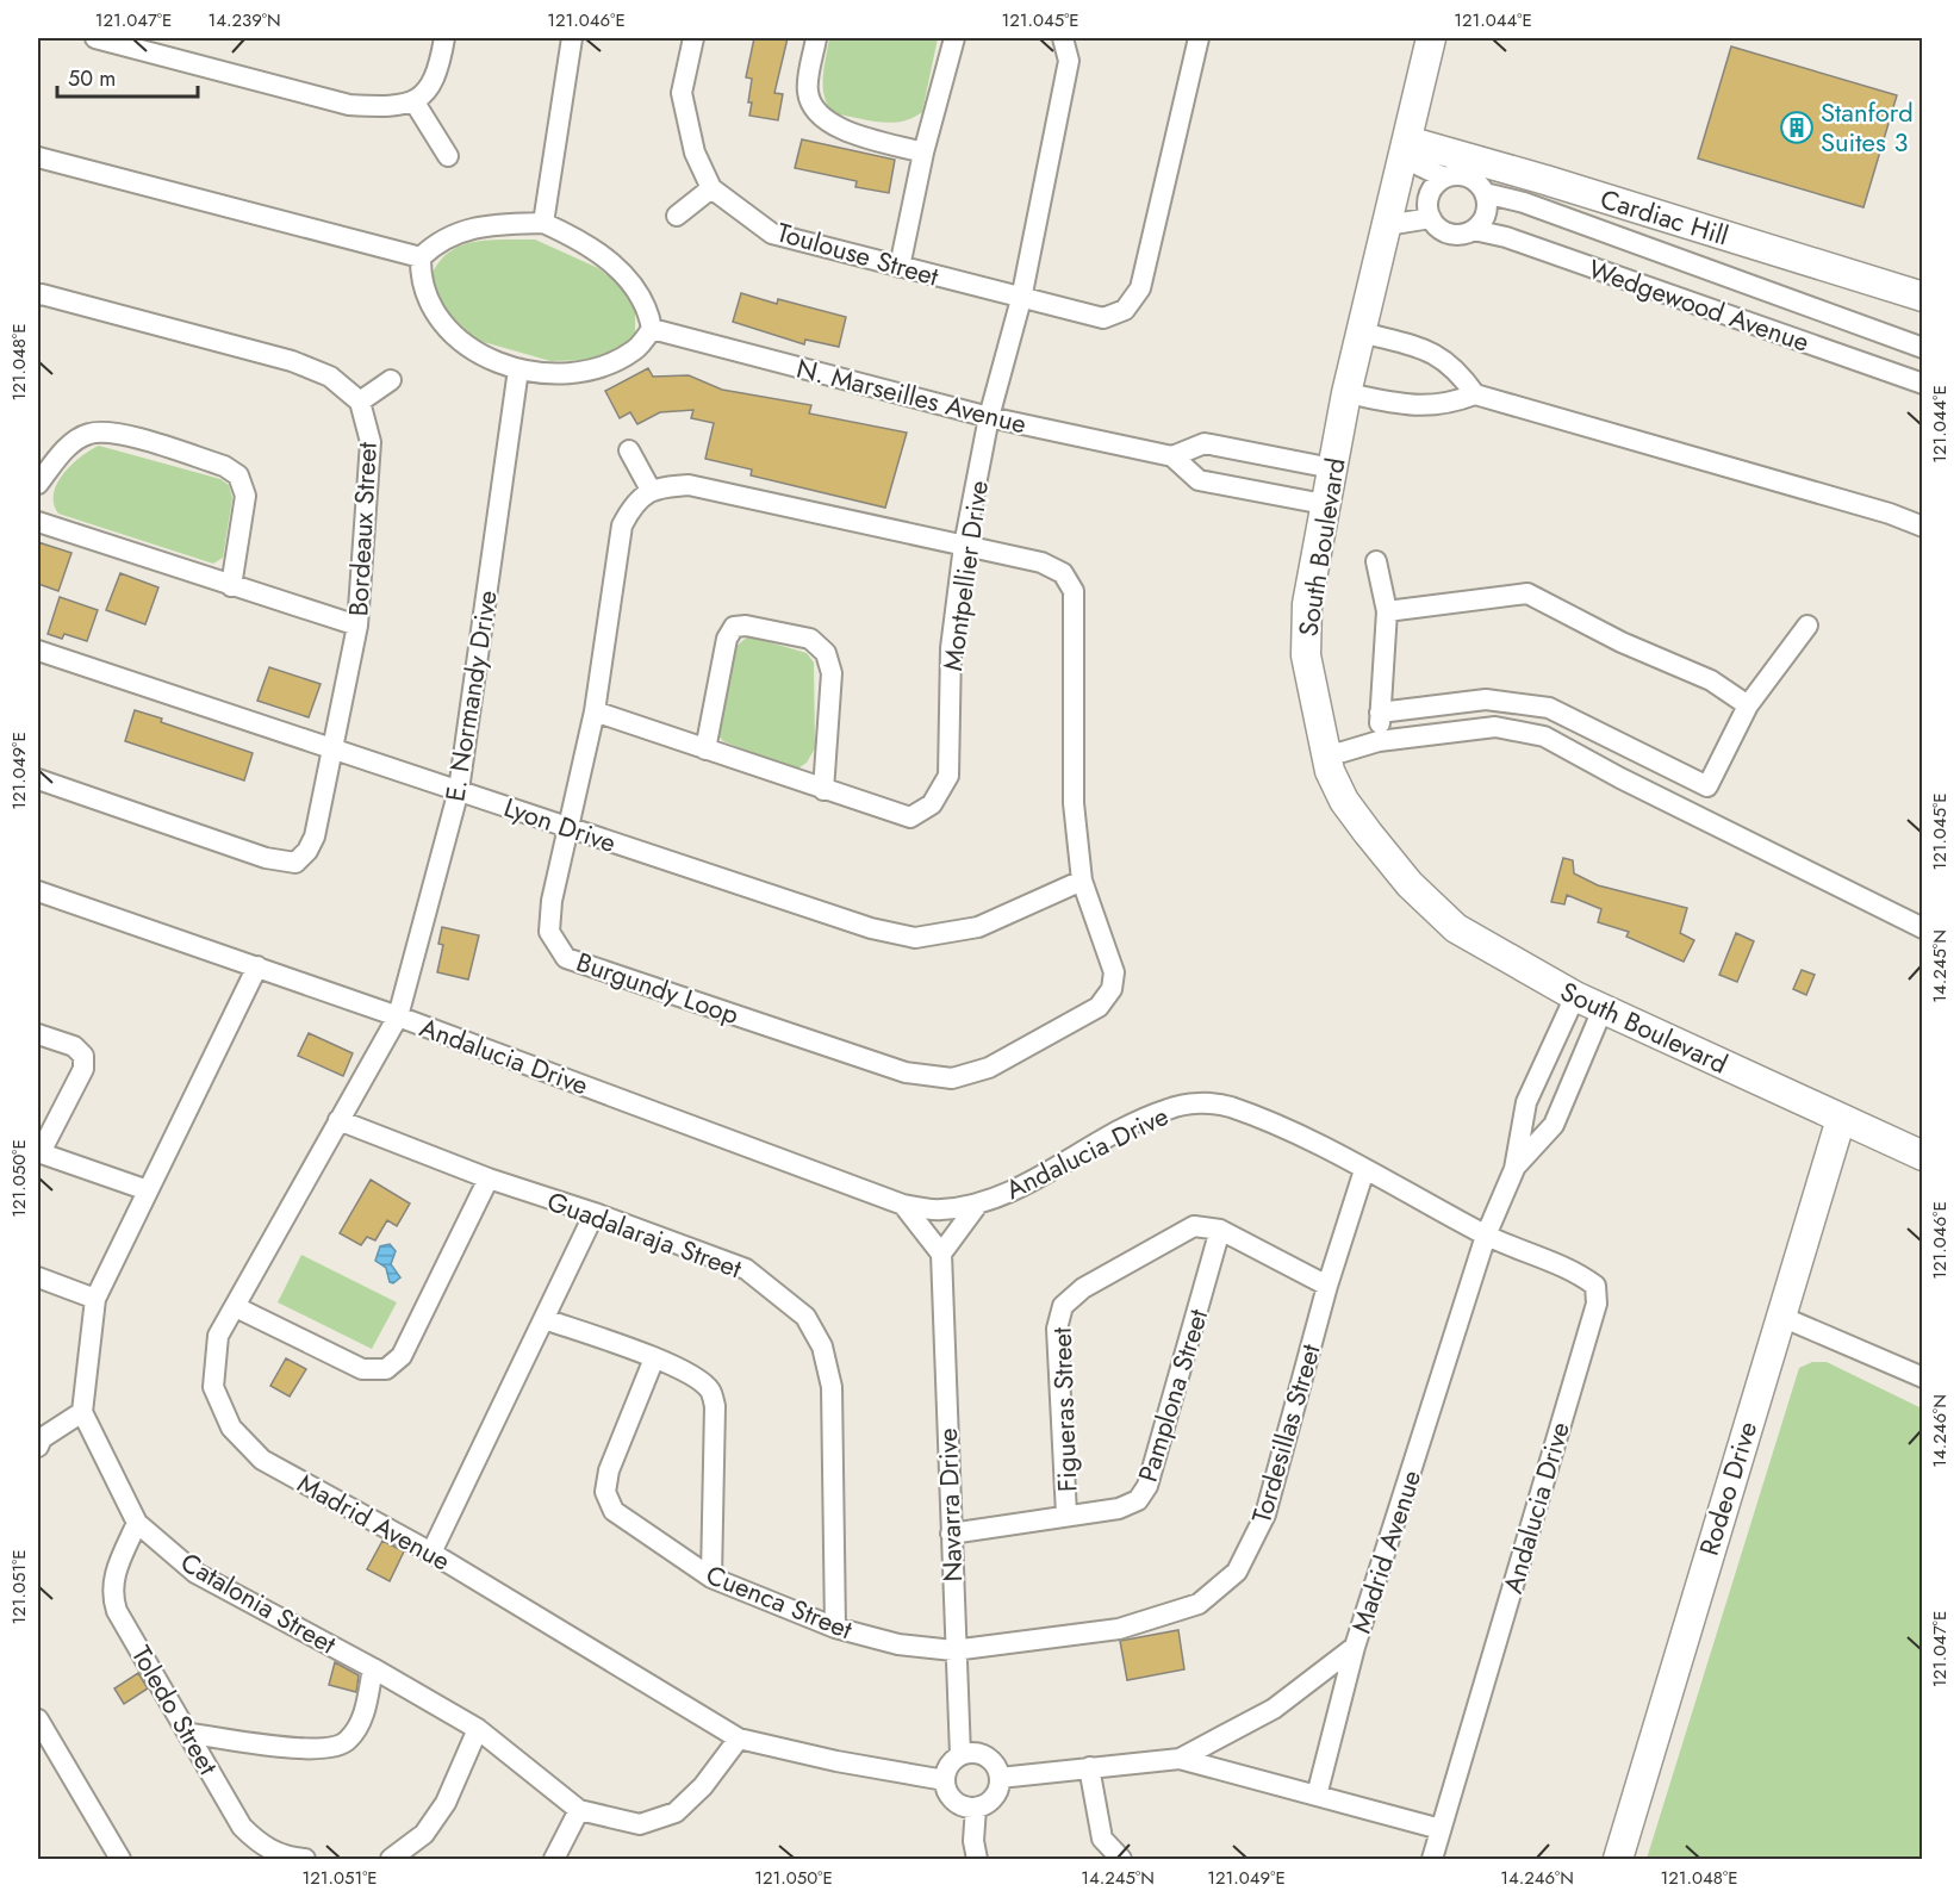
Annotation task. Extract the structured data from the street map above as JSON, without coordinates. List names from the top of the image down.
{
  "streets": {
    "main road": ["Cardiac Hill", "South Boulevard", "Rodeo Drive"],
    "street": [
      "Toulouse Street",
      "Wedgewood Avenue",
      "N. Marseilles Avenue",
      "Bordeaux Street",
      "Montpellier Drive",
      "E. Normandy Drive",
      "Lyon Drive",
      "Burgundy Loop",
      "Andalucia Drive",
      "Guadalaraja Street",
      "Pamplona Street",
      "Figueras Street",
      "Tordesillas Street",
      "Navarra Drive",
      "Madrid Avenue",
      "Cuenca Street",
      "Catalonia Street",
      "Toledo Street"
    ]
  },
  "crossings": [
    ["Cardiac Hill", "Wedgewood Avenue"],
    ["Cardiac Hill", "South Boulevard"],
    ["Toulouse Street", "Montpellier Drive"],
    ["Wedgewood Avenue", "South Boulevard"],
    ["N. Marseilles Avenue", "Montpellier Drive"],
    ["N. Marseilles Avenue", "E. Normandy Drive"],
    ["Bordeaux Street", "Lyon Drive"],
    ["South Boulevard", "Rodeo Drive"],
    ["Montpellier Drive", "Burgundy Loop"],
    ["E. Normandy Drive", "Lyon Drive"],
    ["E. Normandy Drive", "Andalucia Drive"],
    ["E. Normandy Drive", "Madrid Avenue"],
    ["Lyon Drive", "Burgundy Loop"],
    ["Andalucia Drive", "Tordesillas Street"],
    ["Andalucia Drive", "Madrid Avenue"],
    ["Guadalaraja Street", "Madrid Avenue"],
    ["Guadalaraja Street", "Cuenca Street"],
    ["Pamplona Street", "Figueras Street"],
    ["Pamplona Street", "Navarra Drive"],
    ["Figueras Street", "Tordesillas Street"],
    ["Tordesillas Street", "Navarra Drive"],
    ["Tordesillas Street", "Cuenca Street"],
    ["Navarra Drive", "Madrid Avenue"],
    ["Navarra Drive", "Cuenca Street"],
    ["Madrid Avenue", "Catalonia Street"],
    ["Catalonia Street", "Toledo Street"]
  ],
  "places": {
    "building": ["Stanford Suites 3"]
  },
  "scale_bar": "50 m",
  "coordinates": [
    "121.047°E",
    "14.239°N",
    "121.046°E",
    "121.045°E",
    "121.044°E",
    "121.048°E",
    "121.049°E",
    "14.245°N",
    "121.050°E",
    "14.246°N",
    "121.051°E"
  ]
}
